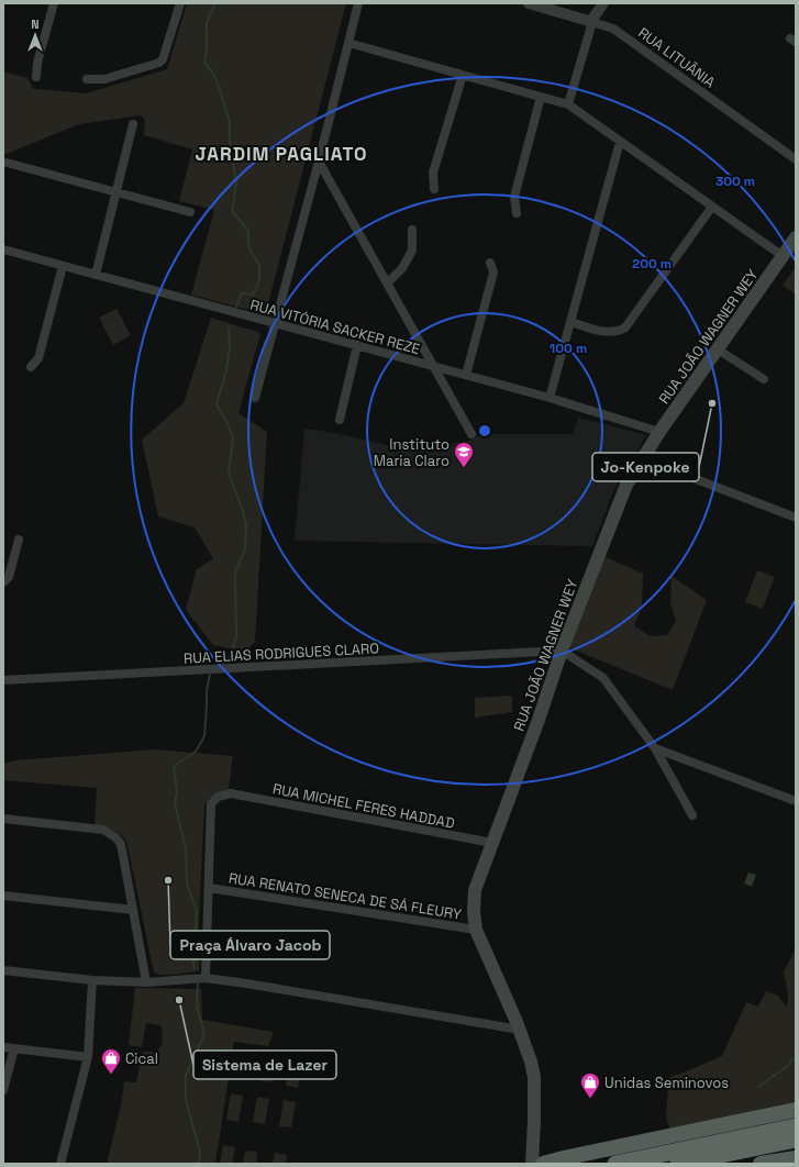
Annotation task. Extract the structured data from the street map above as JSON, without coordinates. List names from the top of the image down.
{
  "streets": {
    "main road": ["RUA JOÃO WAGNER WEY"],
    "street": [
      "RUA LITUÂNIA",
      "RUA VITÓRIA SACKER REZE",
      "RUA ELIAS RODRIGUES CLARO",
      "RUA MICHEL FERES HADDAD",
      "RUA RENATO SENECA DE SÁ FLEURY"
    ]
  },
  "crossings": [
    ["RUA VITÓRIA SACKER REZE", "RUA JOÃO WAGNER WEY"],
    ["RUA JOÃO WAGNER WEY", "RUA ELIAS RODRIGUES CLARO"],
    ["RUA JOÃO WAGNER WEY", "RUA MICHEL FERES HADDAD"],
    ["RUA JOÃO WAGNER WEY", "RUA RENATO SENECA DE SÁ FLEURY"],
    ["RUA MICHEL FERES HADDAD", "RUA RENATO SENECA DE SÁ FLEURY"]
  ],
  "districts": ["JARDIM PAGLIATO"],
  "places": {
    "other": ["Jo-Kenpoke", "Praça Álvaro Jacob", "Sistema de Lazer"],
    "school or university": ["Instituto Maria Claro"],
    "shop": ["Cical", "Unidas Seminovos"]
  },
  "north": "top",
  "rings": ["300 m", "200 m", "100 m"]
}
